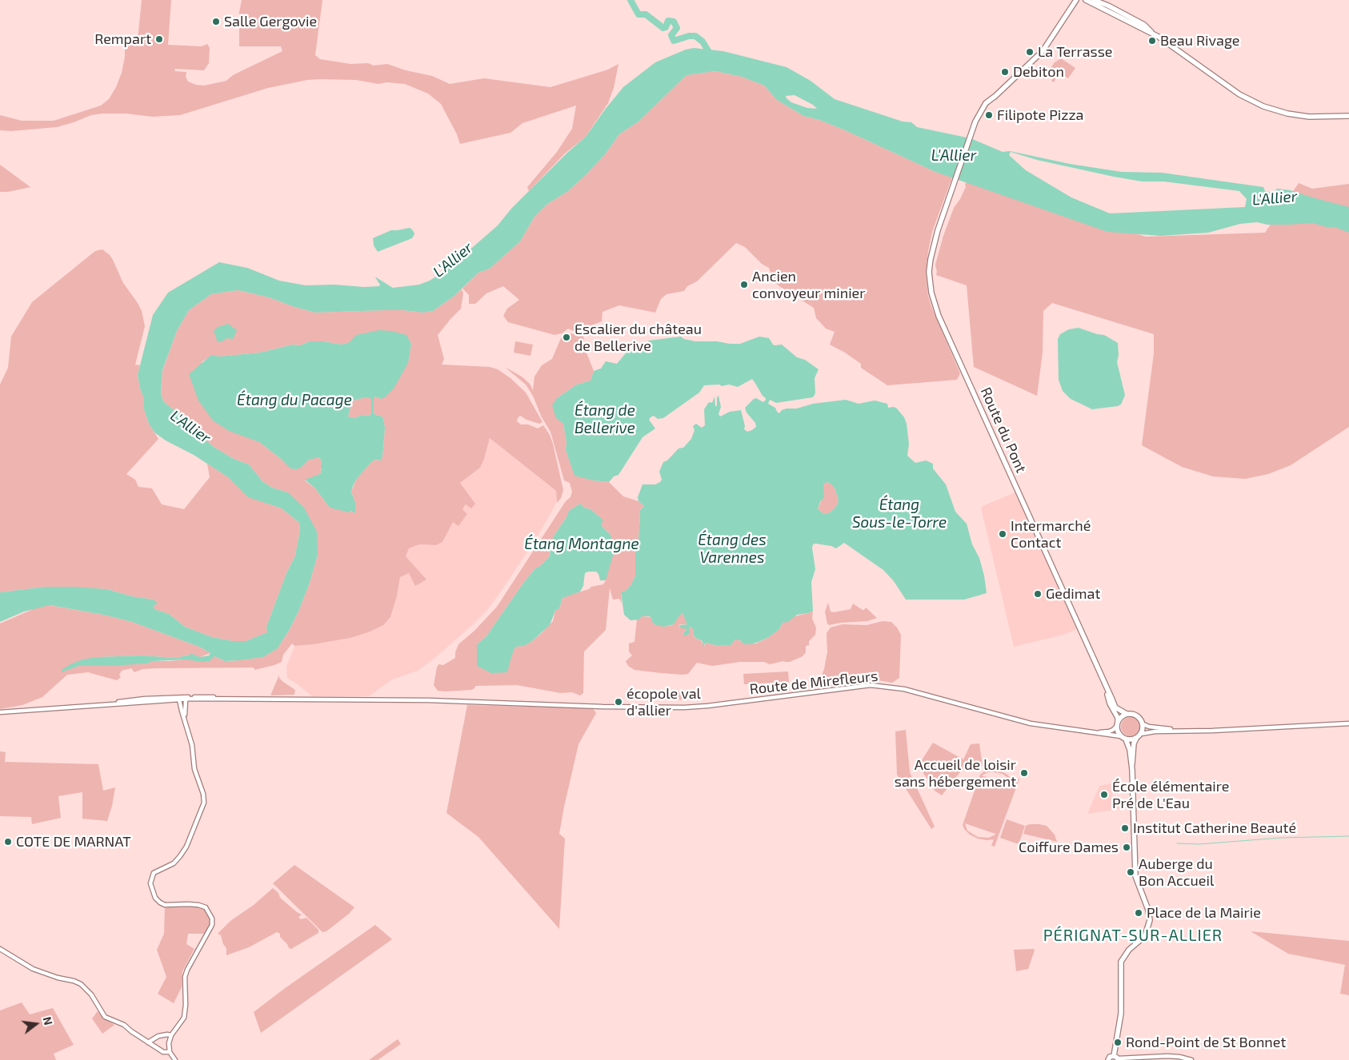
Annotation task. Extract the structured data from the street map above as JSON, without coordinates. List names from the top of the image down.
{
  "streets": {
    "main road": ["Route du Pont"],
    "street": ["Route de Mirefleurs"]
  },
  "crossings": [
    ["Route du Pont", "Route de Mirefleurs"]
  ],
  "districts": ["PÉRIGNAT-SUR-ALLIER"],
  "water": [
    "L'Allier",
    "Étang du Pacage",
    "Étang de Bellerive",
    "Étang Sous-le-Torre",
    "Étang des Varennes",
    "Étang Montagne"
  ],
  "places": [
    "Salle Gergovie",
    "Rempart",
    "Beau Rivage",
    "La Terrasse",
    "Debiton",
    "Filipote Pizza",
    "Ancien convoyeur minier",
    "Escalier du château de Bellerive",
    "Intermarché Contact",
    "Gedimat",
    "écopole val d'allier",
    "Accueil de loisir sans hébergement",
    "École élémentaire Pré de L'Eau",
    "Institut Catherine Beauté",
    "COTE DE MARNAT",
    "Coiffure Dames",
    "Auberge du Bon Accueil",
    "Place de la Mairie",
    "Rond-Point de St Bonnet"
  ],
  "north": "right"
}
